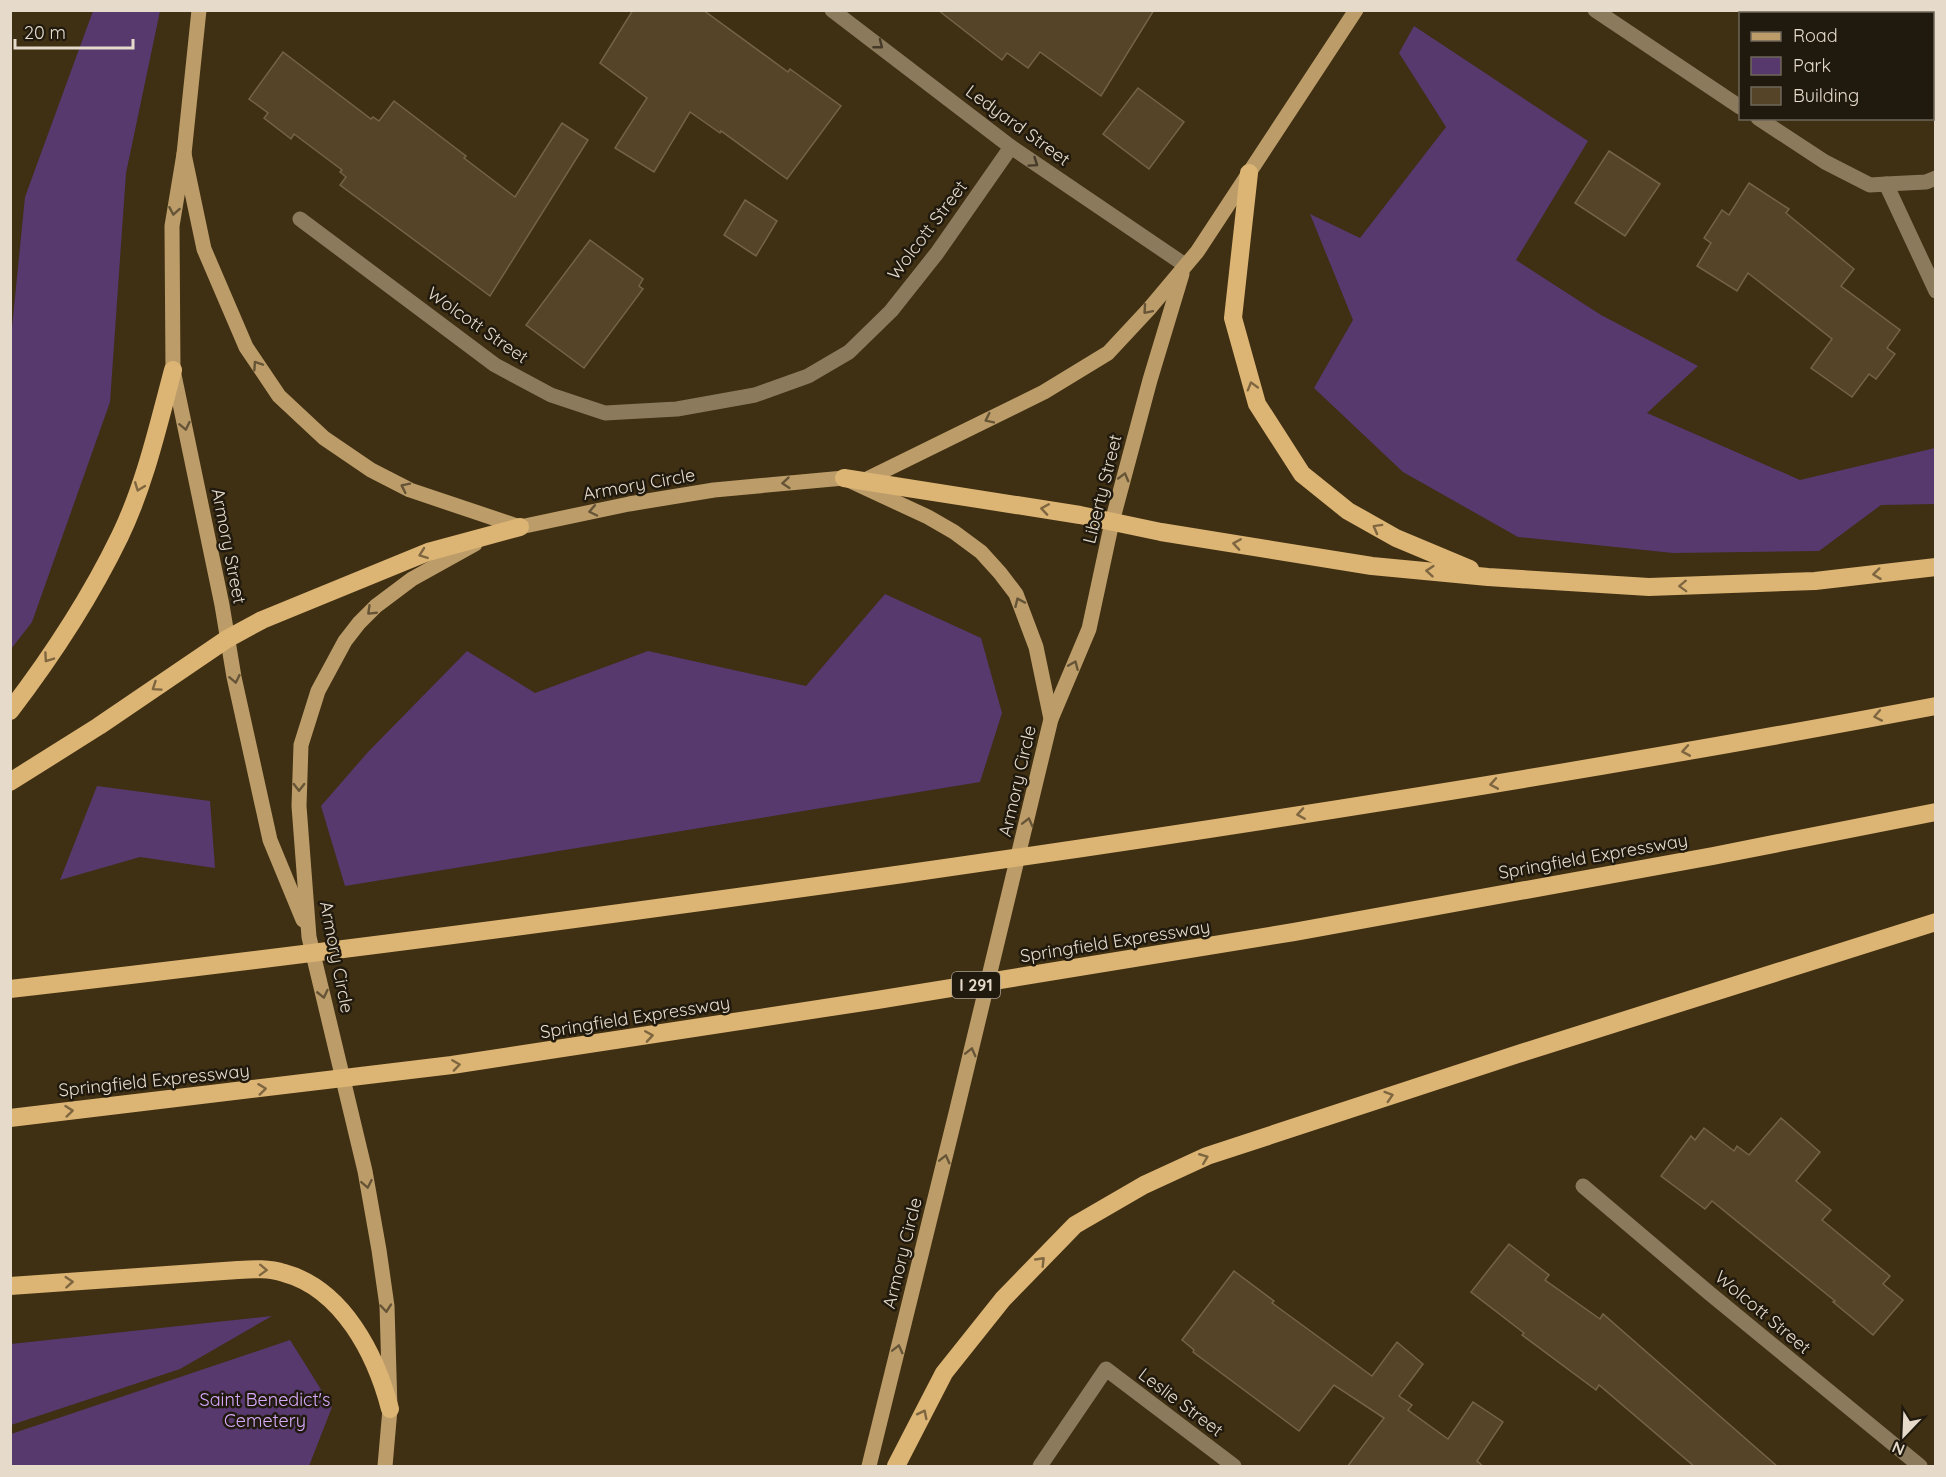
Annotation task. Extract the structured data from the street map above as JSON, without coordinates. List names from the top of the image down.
{
  "streets": {
    "highway": ["Springfield Expressway", "I 291"],
    "main road": ["Armory Circle", "Liberty Street", "Armory Street"],
    "street": ["Ledyard Street", "Wolcott Street", "Leslie Street"]
  },
  "crossings": [
    ["Ledyard Street", "Wolcott Street"],
    ["Ledyard Street", "Liberty Street"],
    ["Armory Circle", "Liberty Street"],
    ["Armory Circle", "Armory Street"]
  ],
  "one_way": ["Ledyard Street"],
  "parks": ["Saint Benedict's Cemetery"],
  "legend": ["Road", "Park", "Building"],
  "scale_bar": "20 m",
  "north": "bottom left"
}
